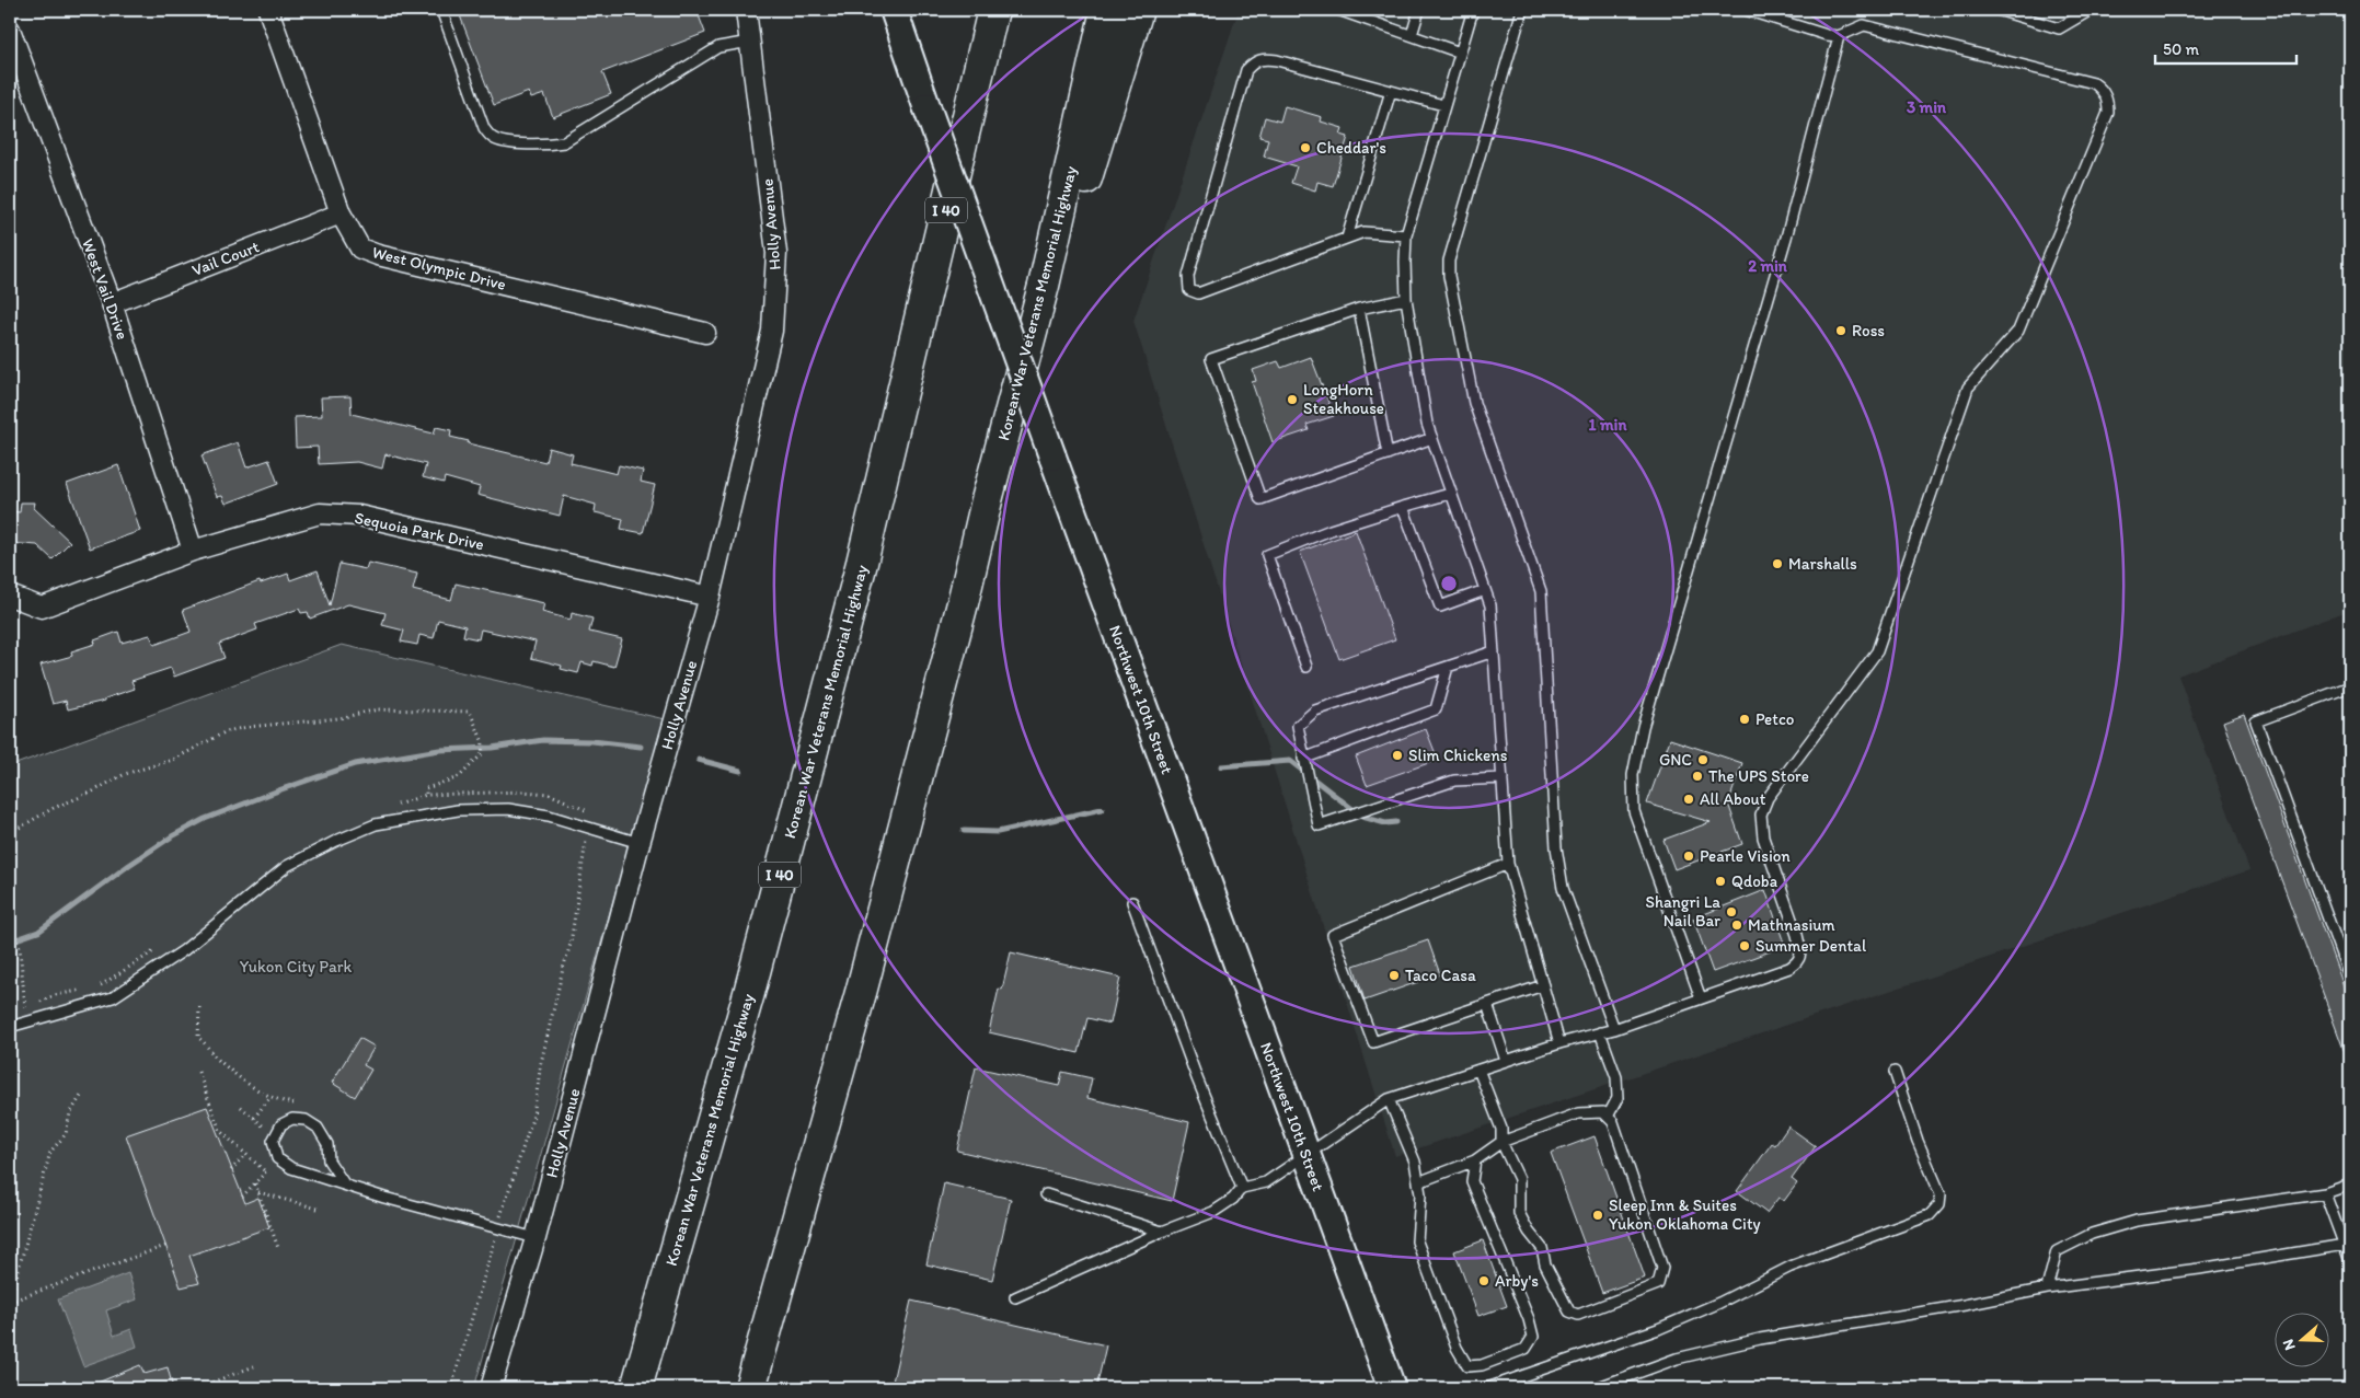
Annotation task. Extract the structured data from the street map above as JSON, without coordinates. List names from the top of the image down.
{
  "streets": {
    "highway": ["I 40", "Korean War Veterans Memorial Highway"],
    "main road": ["Northwest 10th Street"],
    "street": [
      "Holly Avenue",
      "Vail Court",
      "West Olympic Drive",
      "West Vail Drive",
      "Sequoia Park Drive"
    ]
  },
  "crossings": [
    ["Holly Avenue", "Sequoia Park Drive"],
    ["Vail Court", "West Olympic Drive"],
    ["Vail Court", "West Vail Drive"],
    ["West Vail Drive", "Sequoia Park Drive"]
  ],
  "parks": ["Yukon City Park"],
  "places": [
    "Cheddar's",
    "Ross",
    "LongHorn Steakhouse",
    "Marshalls",
    "Petco",
    "Slim Chickens",
    "GNC",
    "The UPS Store",
    "All About",
    "Pearle Vision",
    "Qdoba",
    "Shangri La Nail Bar",
    "Mathnasium",
    "Summer Dental",
    "Taco Casa",
    "Sleep Inn & Suites Yukon Oklahoma City",
    "Arby's"
  ],
  "scale_bar": "50 m",
  "north": "left",
  "rings": ["3 min", "2 min", "1 min"]
}
